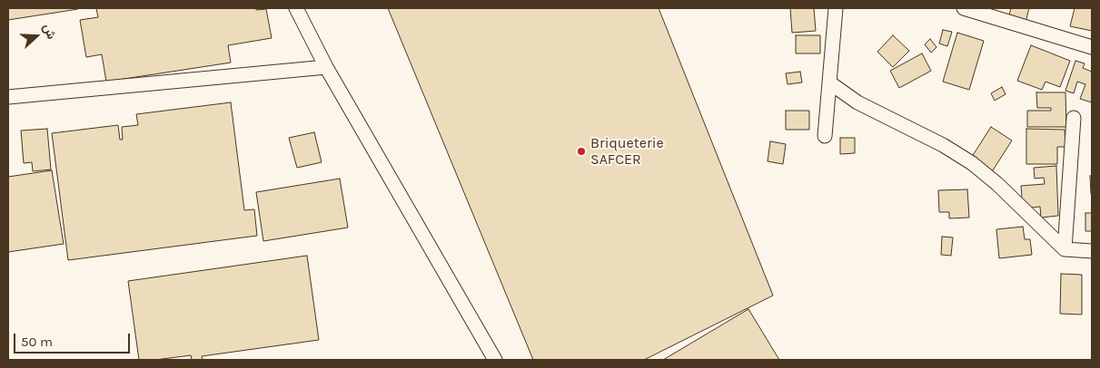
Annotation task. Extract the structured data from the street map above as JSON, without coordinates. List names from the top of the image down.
{
  "places": ["Briqueterie SAFCER"],
  "scale_bar": "50 m",
  "north": "right"
}
